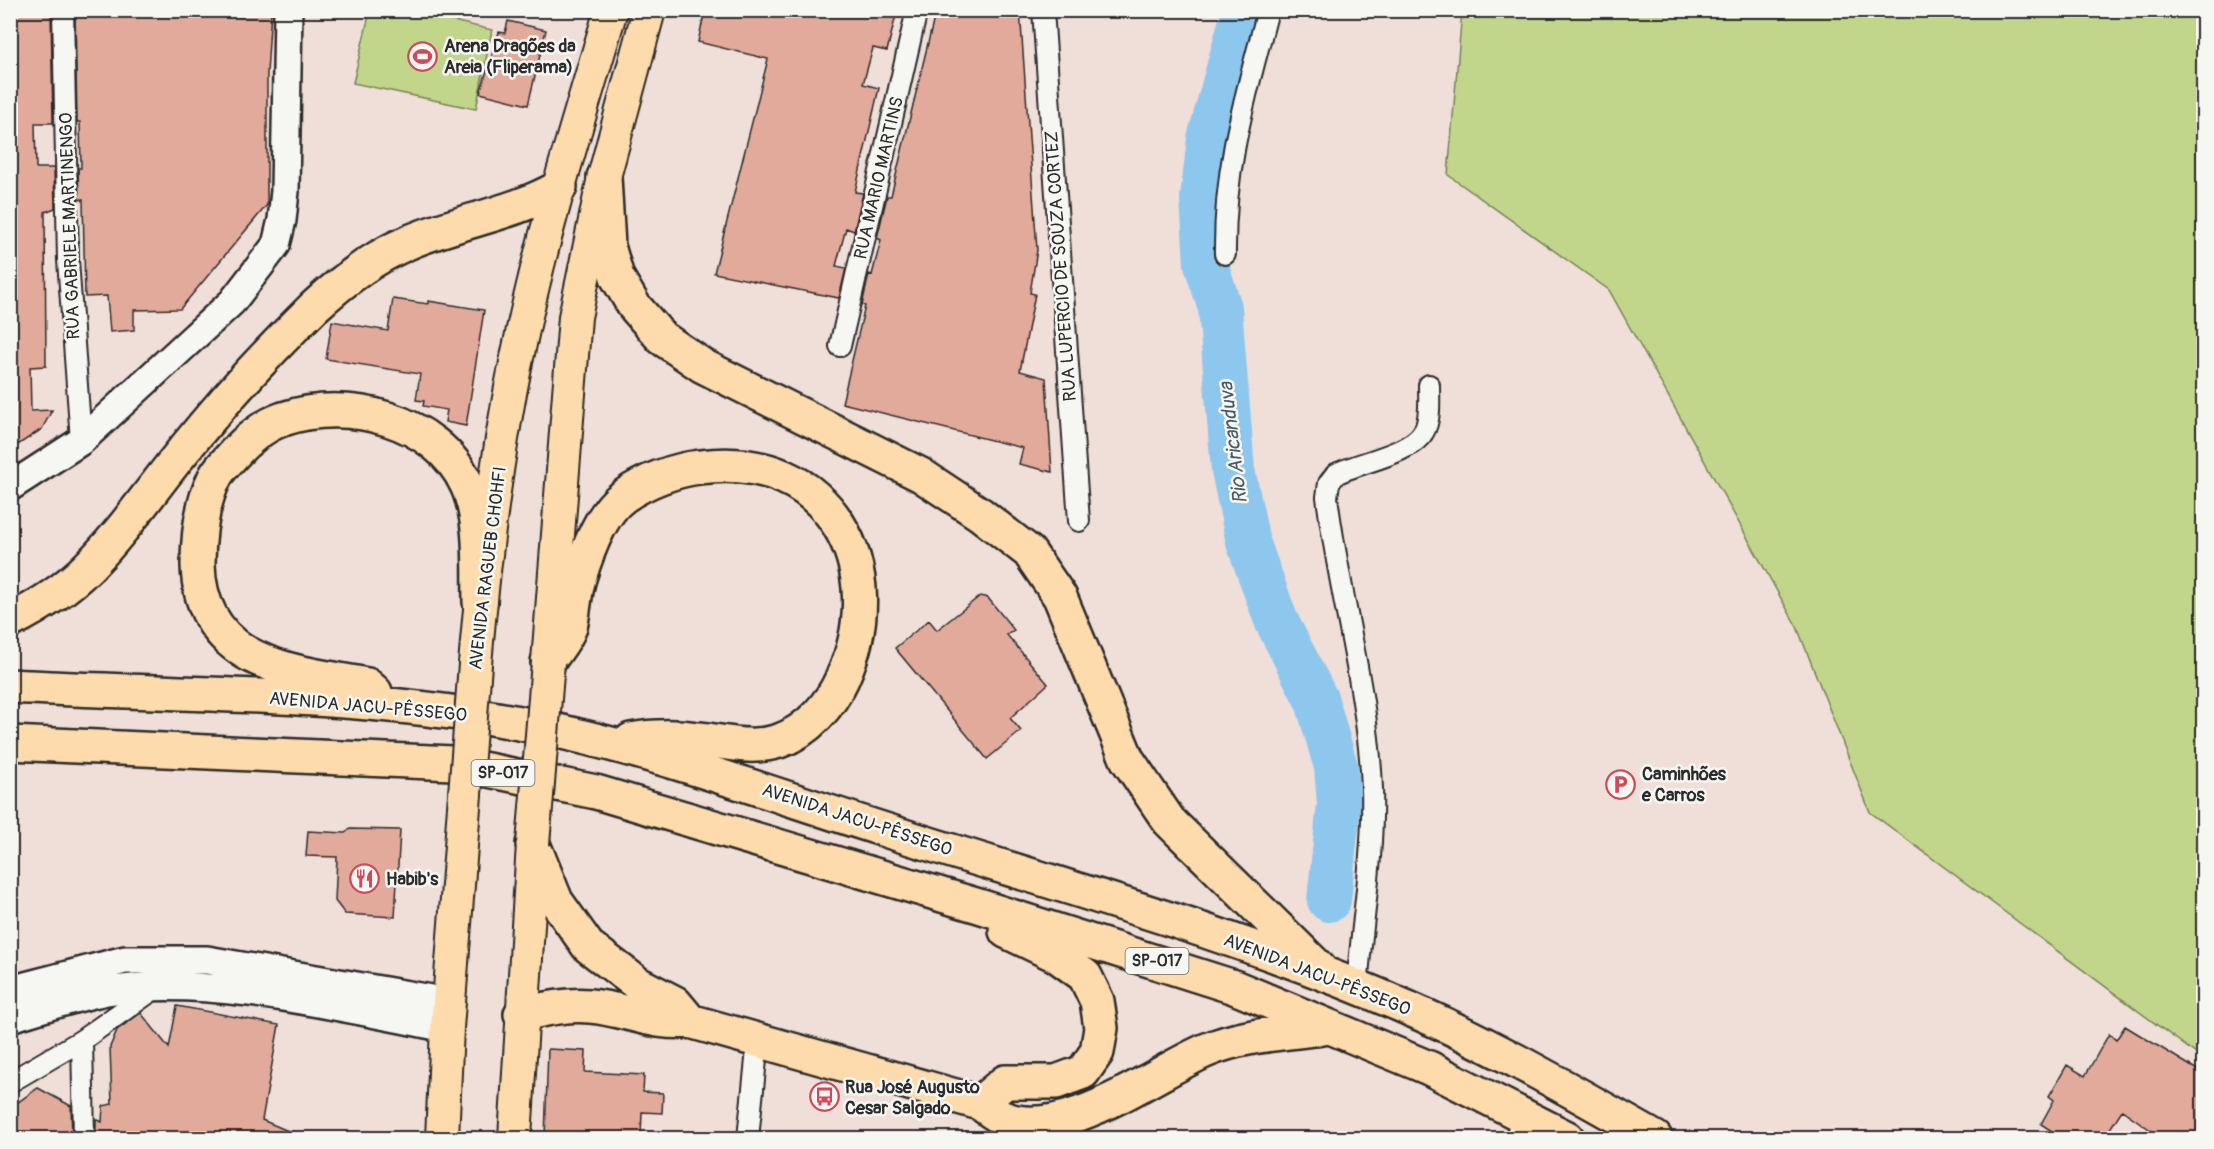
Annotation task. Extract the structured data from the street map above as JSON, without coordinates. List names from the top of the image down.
{
  "streets": {
    "highway": ["AVENIDA JACU-PÊSSEGO", "SP-017"],
    "main road": ["AVENIDA RAGUEB CHOHFI"],
    "street": ["RUA MARIO MARTINS", "RUA GABRIELE MARTINENGO", "RUA LUPERCIO DE SOUZA CORTEZ"]
  },
  "water": ["Rio Aricanduva"],
  "places": {
    "sports": ["Arena Dragões da Areia (Fliperama)"],
    "parking": ["Caminhões e Carros"],
    "restaurant": ["Habib's"],
    "bus stop": ["Rua José Augusto Cesar Salgado"]
  }
}
